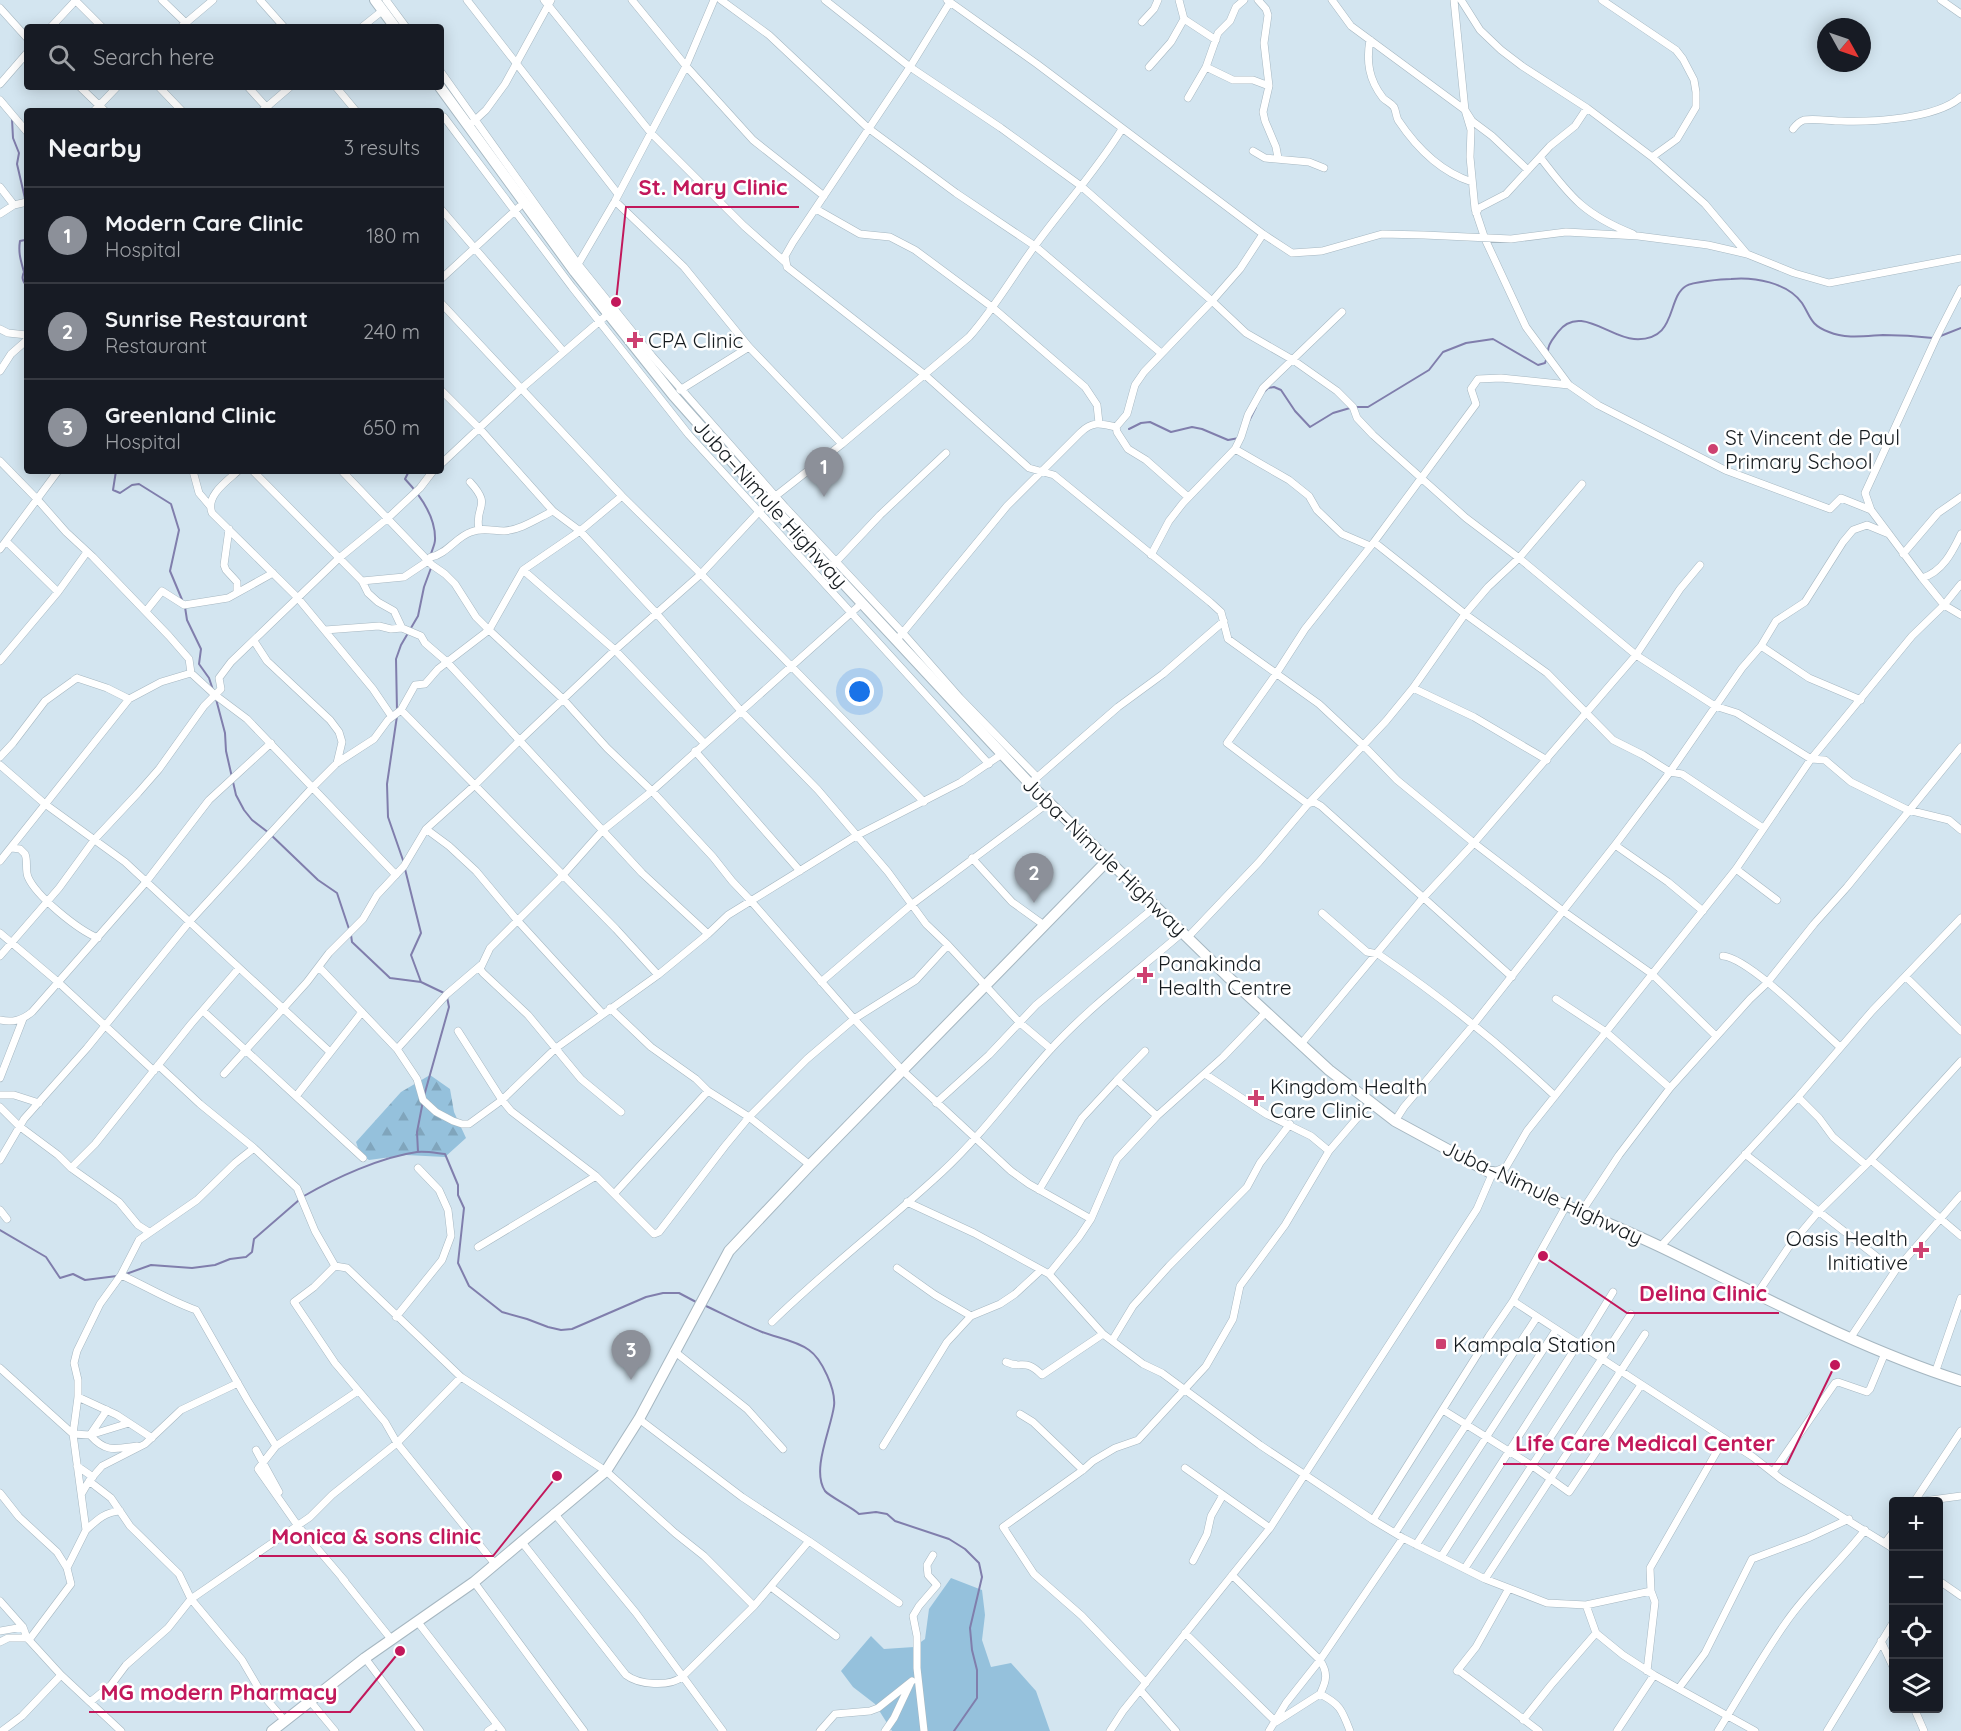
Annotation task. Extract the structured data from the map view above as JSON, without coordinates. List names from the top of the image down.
{
  "streets": {
    "main road": ["Juba–Nimule Highway"]
  },
  "places": {
    "other": [
      "St. Mary Clinic",
      "St Vincent de Paul Primary School",
      "Delina Clinic",
      "Life Care Medical Center",
      "Monica & sons clinic",
      "MG modern Pharmacy"
    ],
    "health": [
      "CPA Clinic",
      "Panakinda Health Centre",
      "Kingdom Health Care Clinic",
      "Oasis Health Initiative"
    ],
    "transit": ["Kampala Station"]
  },
  "north": "bottom right",
  "page": {
    "search": "Search here",
    "heading": ["Nearby", "3 results"],
    "list": [
      {
        "mark": "1",
        "name": "Modern Care Clinic",
        "note": "Hospital",
        "value": "180 m"
      },
      {
        "mark": "2",
        "name": "Sunrise Restaurant",
        "note": "Restaurant",
        "value": "240 m"
      },
      {
        "mark": "3",
        "name": "Greenland Clinic",
        "note": "Hospital",
        "value": "650 m"
      }
    ],
    "pins": ["1", "2", "3"],
    "map_buttons": ["+", "−"]
  }
}
